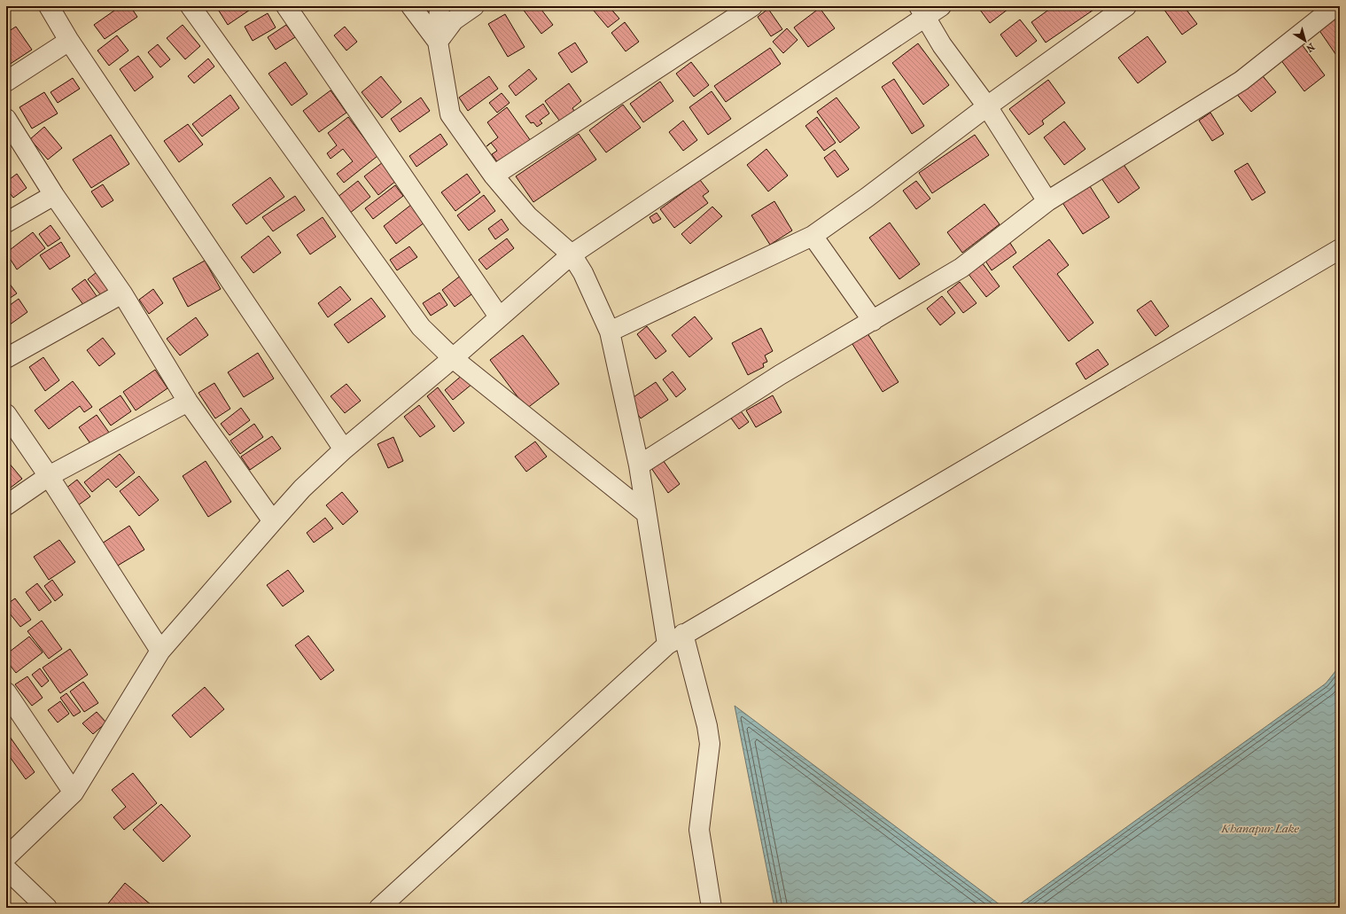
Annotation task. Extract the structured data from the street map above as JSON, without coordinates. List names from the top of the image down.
{
  "water": ["Khanapur Lake"],
  "north": "bottom right"
}
